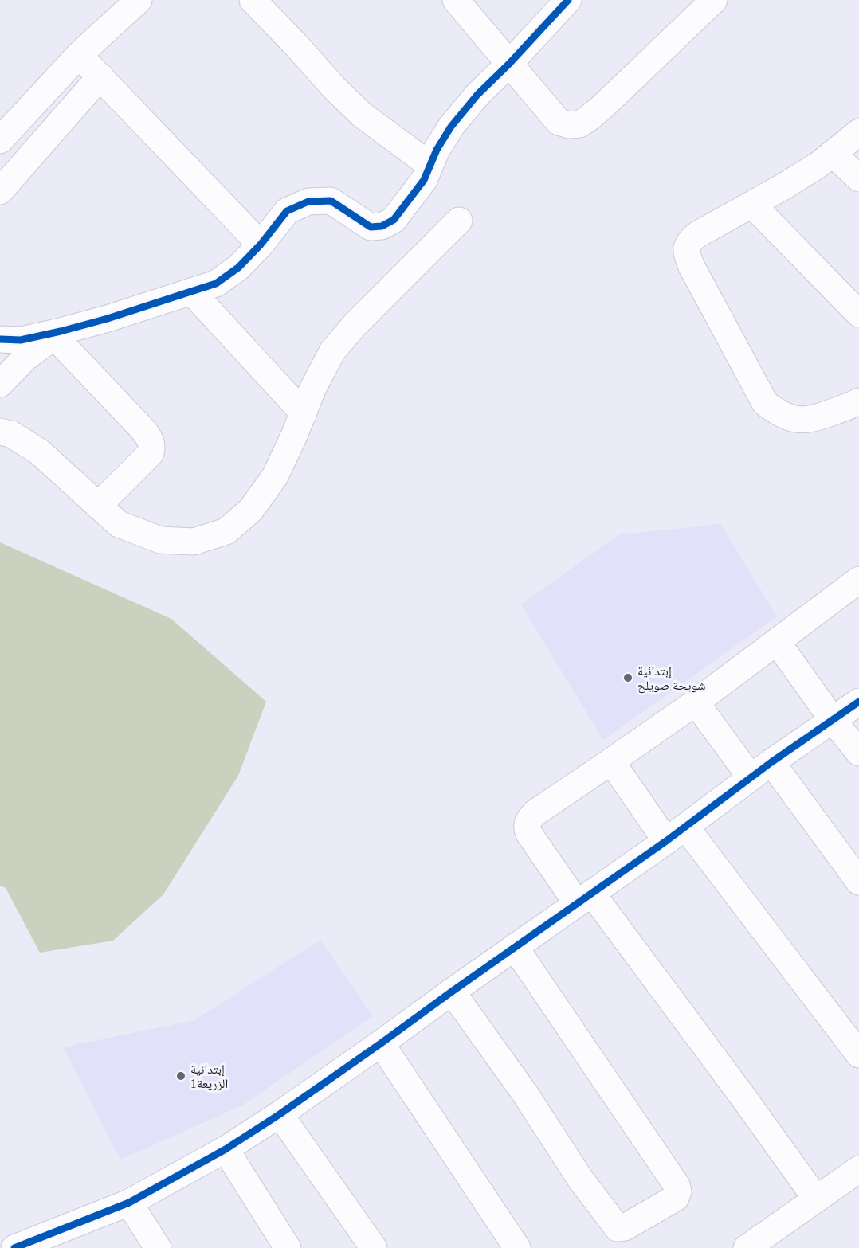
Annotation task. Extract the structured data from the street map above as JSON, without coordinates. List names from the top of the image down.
{
  "places": ["إبتدائية شويحة صويلح", "إبتدائية الزريعة1"]
}
